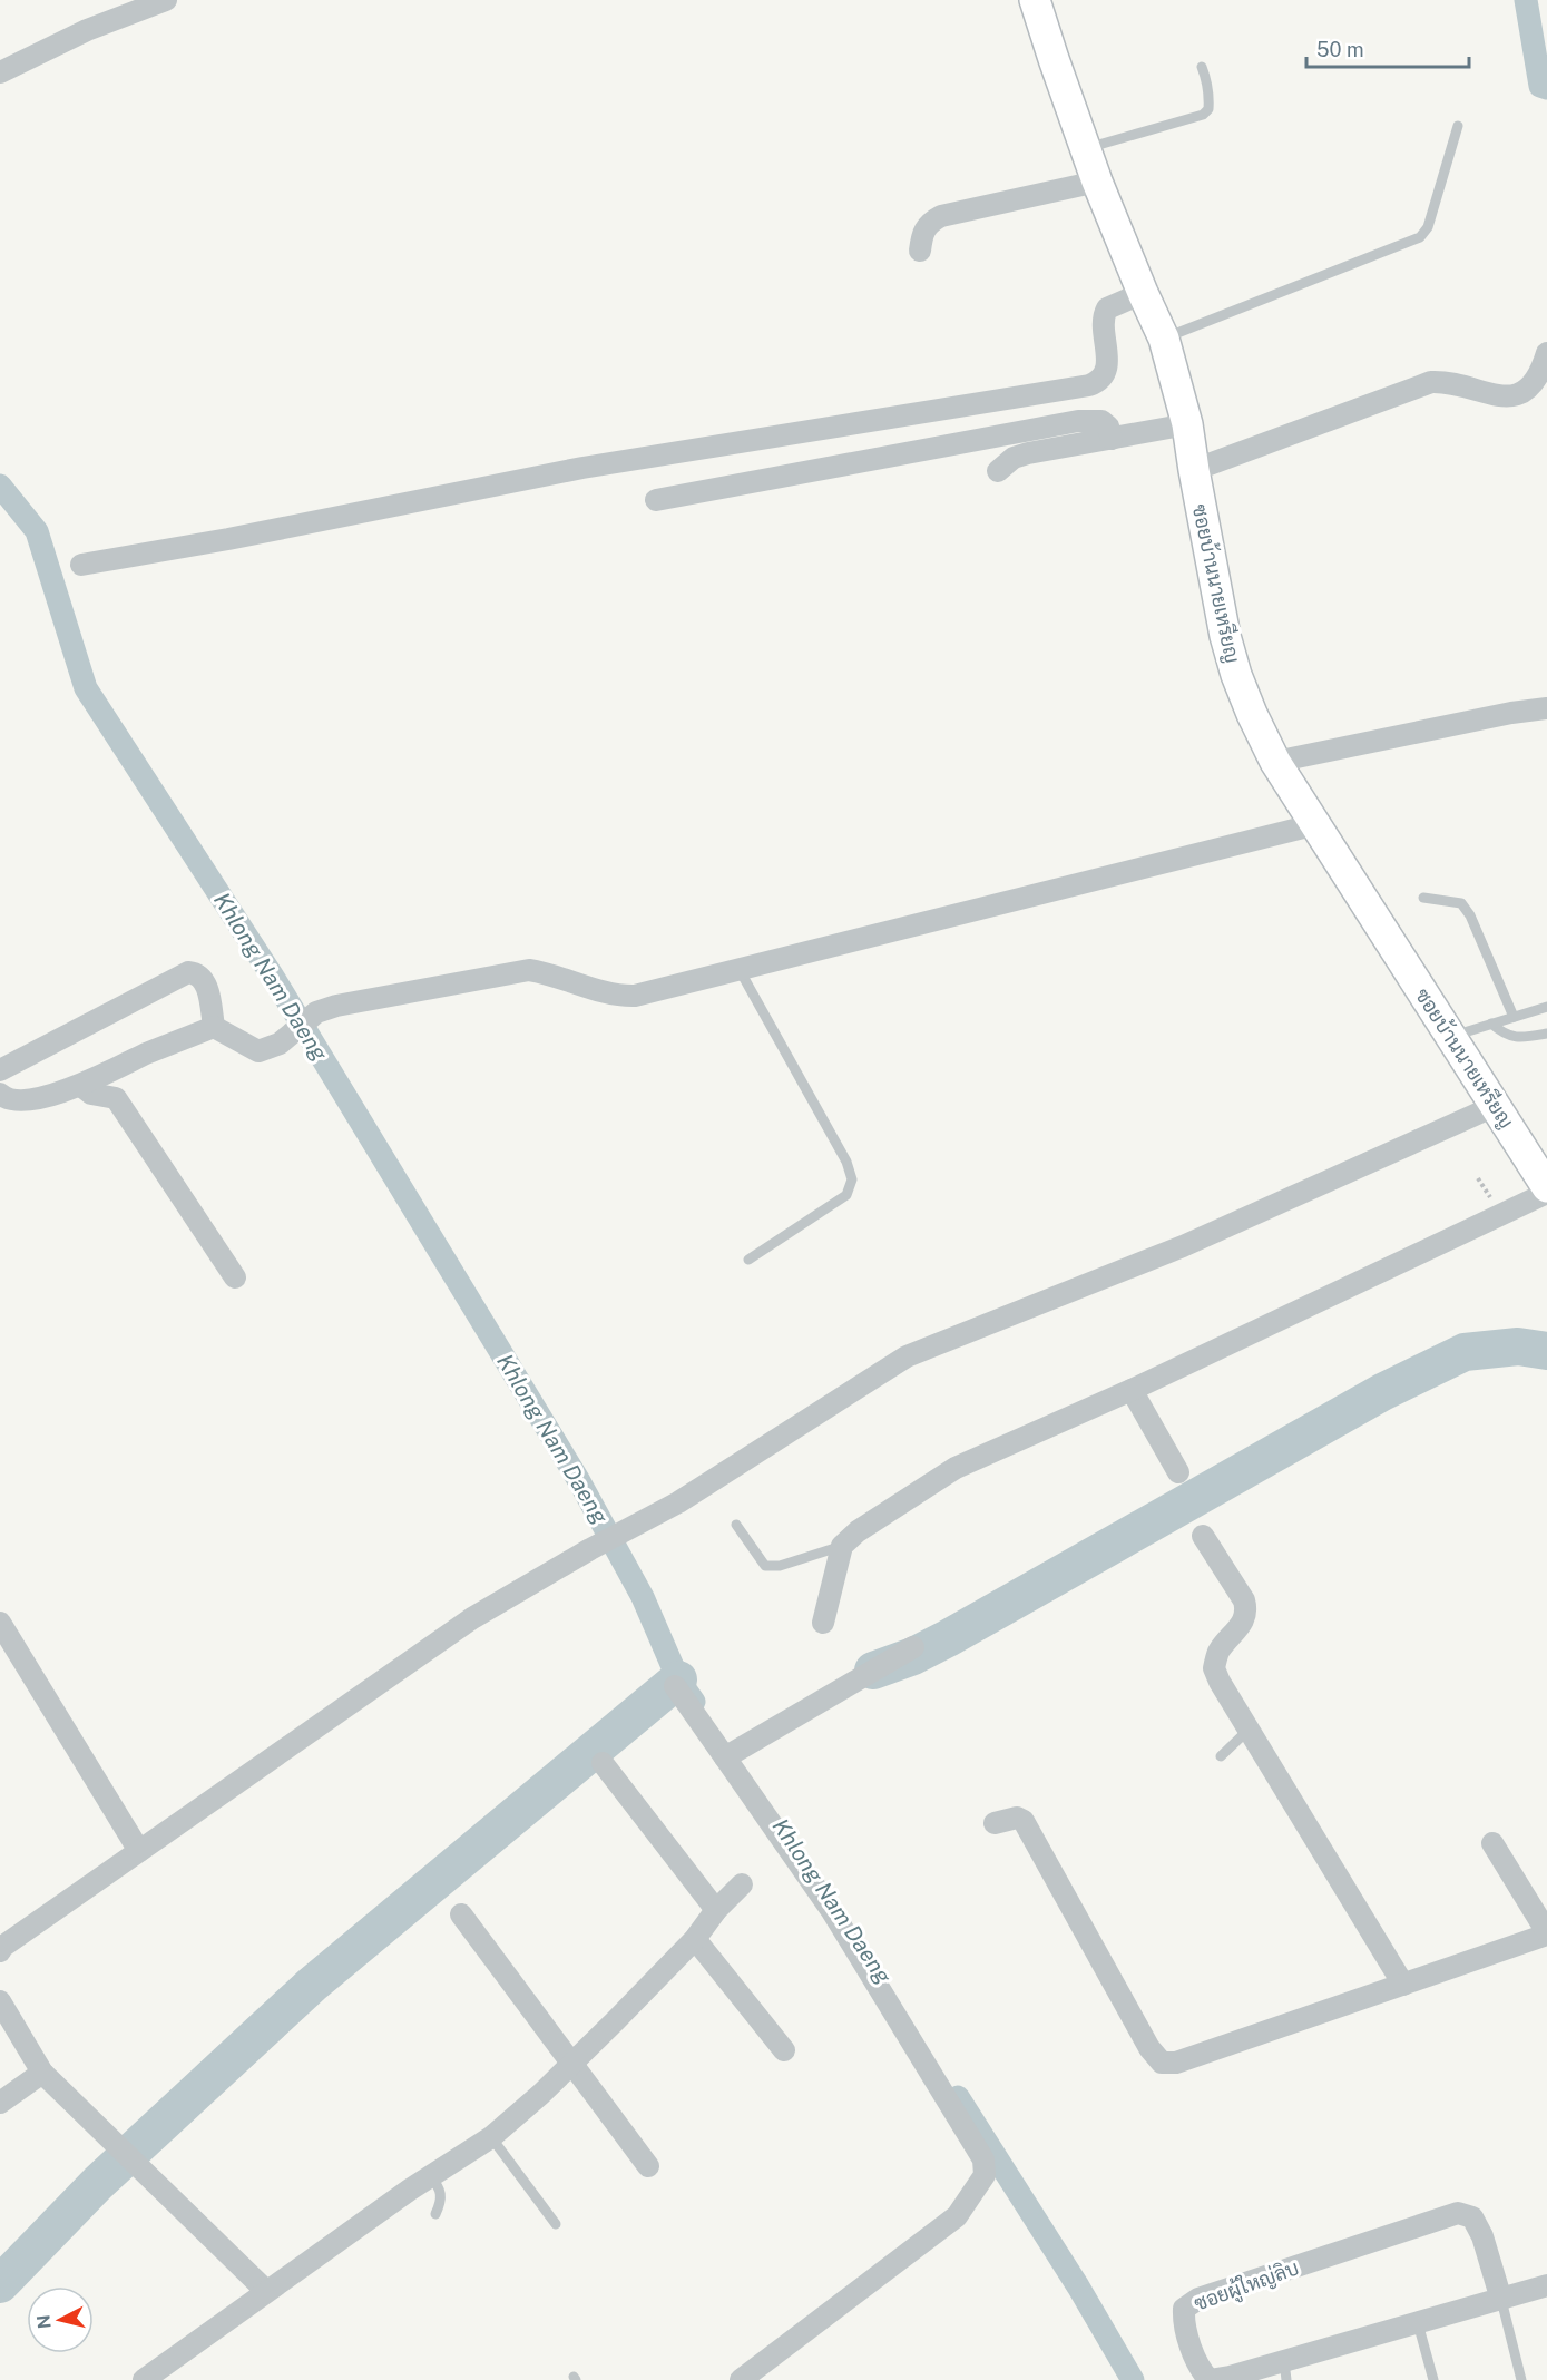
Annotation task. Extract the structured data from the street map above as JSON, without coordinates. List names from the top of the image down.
{
  "streets": {
    "street": ["ซอยบ้านนายเหรียญ", "ซอยผู้ใหญ่ลิบ"]
  },
  "water": ["Khlong Nam Daeng"],
  "scale_bar": "50 m",
  "north": "left"
}
